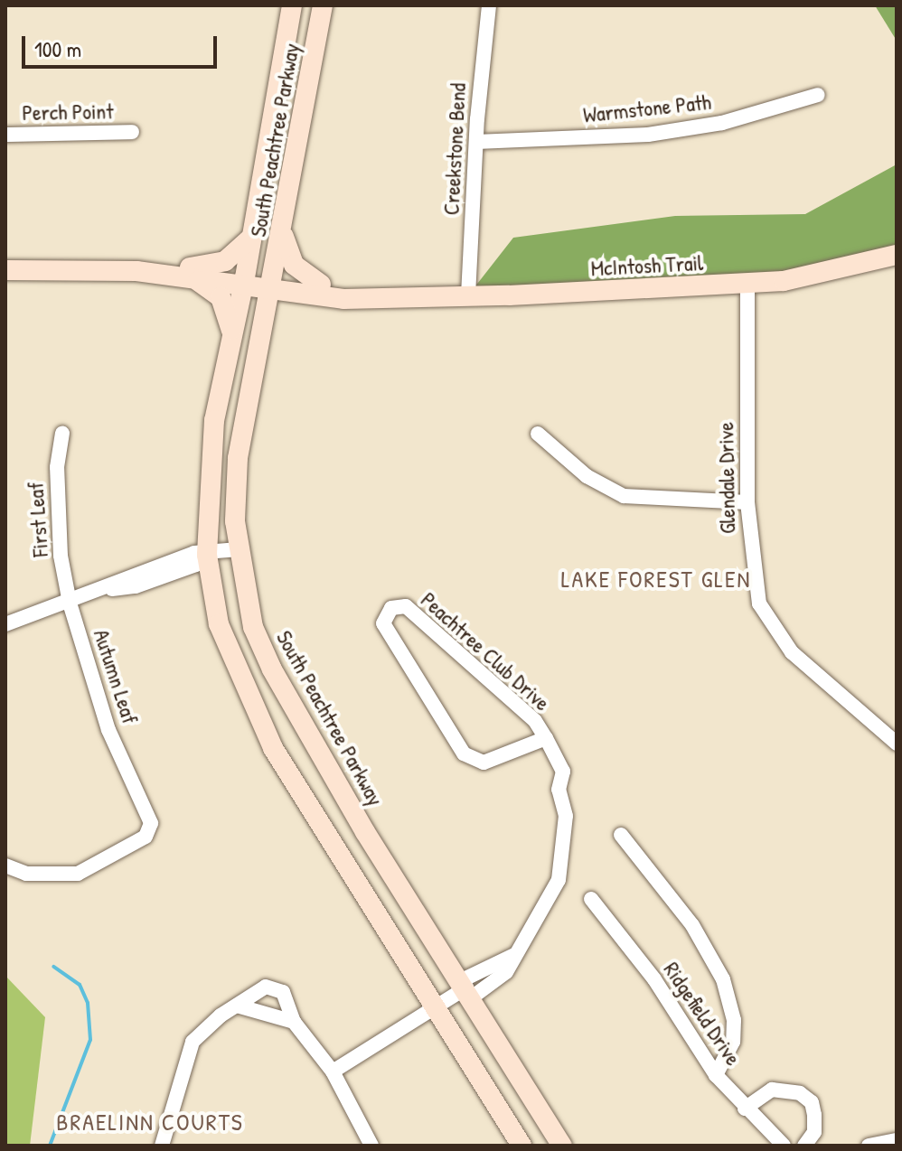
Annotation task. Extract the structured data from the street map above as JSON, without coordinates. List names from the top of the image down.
{
  "streets": {
    "main road": ["South Peachtree Parkway", "McIntosh Trail"],
    "street": [
      "Warmstone Path",
      "Perch Point",
      "Creekstone Bend",
      "Glendale Drive",
      "First Leaf",
      "Peachtree Club Drive",
      "Autumn Leaf",
      "Ridgefield Drive"
    ]
  },
  "crossings": [
    ["Warmstone Path", "Creekstone Bend"],
    ["South Peachtree Parkway", "McIntosh Trail"],
    ["South Peachtree Parkway", "Peachtree Club Drive"],
    ["Creekstone Bend", "McIntosh Trail"],
    ["McIntosh Trail", "Glendale Drive"],
    ["First Leaf", "Autumn Leaf"]
  ],
  "districts": ["LAKE FOREST GLEN", "BRAELINN COURTS"],
  "scale_bar": "100 m"
}
